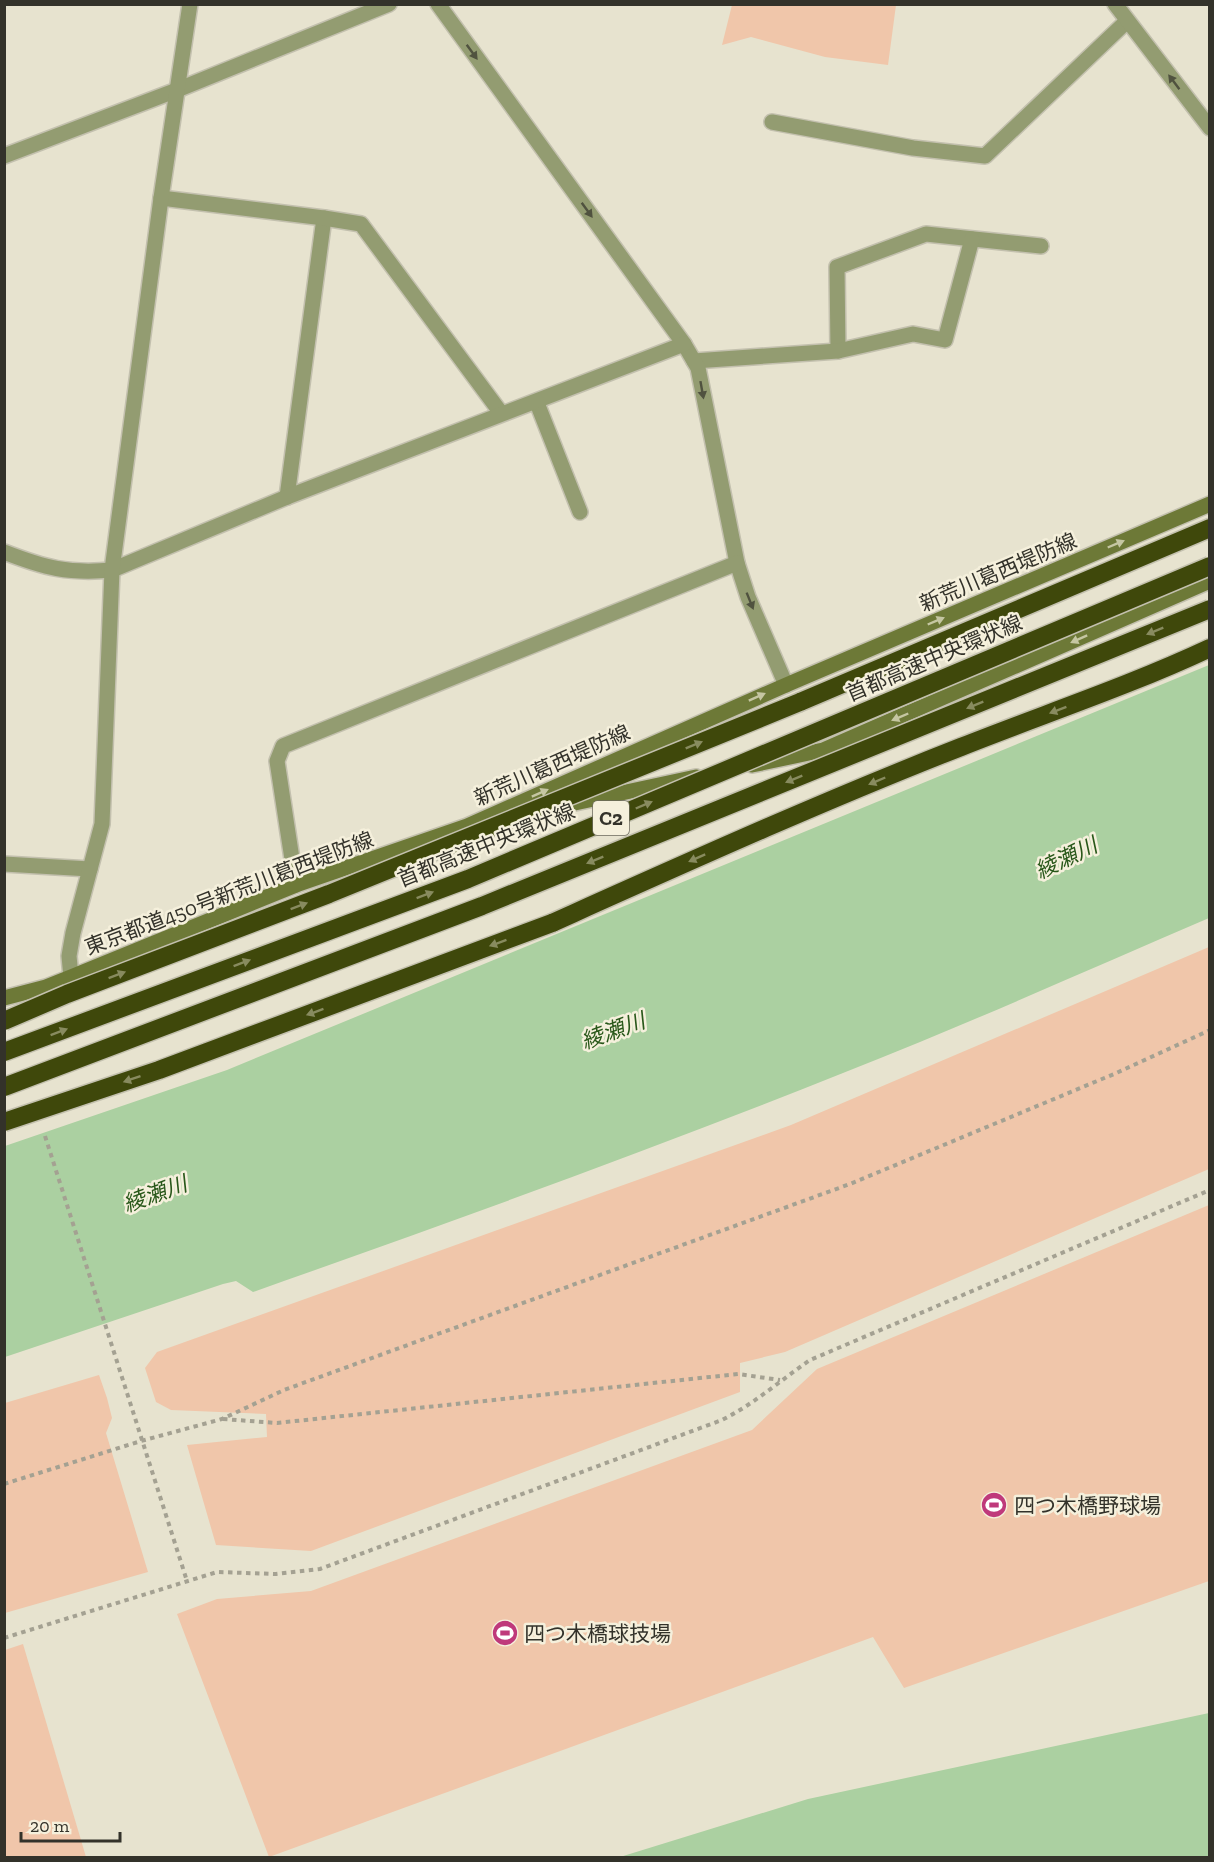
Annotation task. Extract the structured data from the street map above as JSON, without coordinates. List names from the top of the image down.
{
  "streets": {
    "highway": ["首都高速中央環状線", "C2"],
    "main road": ["新荒川葛西堤防線", "東京都道450号新荒川葛西堤防線"]
  },
  "crossings": [
    ["新荒川葛西堤防線", "東京都道450号新荒川葛西堤防線"]
  ],
  "water": ["綾瀬川"],
  "places": {
    "sports": ["四つ木橋野球場", "四つ木橋球技場"]
  },
  "scale_bar": "20 m"
}
